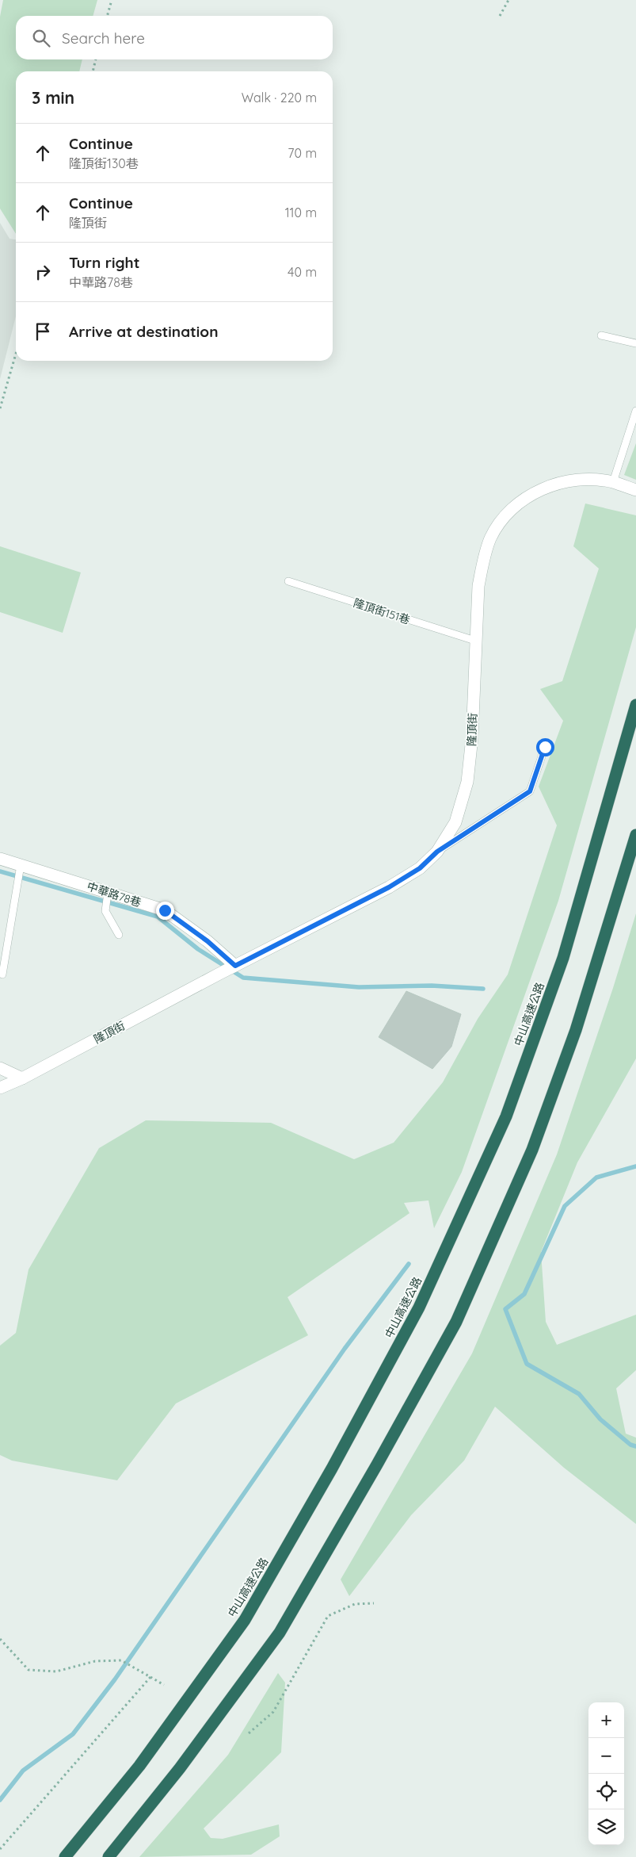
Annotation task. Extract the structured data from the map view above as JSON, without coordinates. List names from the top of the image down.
{
  "streets": {
    "highway": ["中山高速公路"],
    "street": ["隆頂街", "中華路78巷"],
    "lane": ["隆頂街151巷"]
  },
  "crossings": [
    ["隆頂街151巷", "隆頂街"],
    ["隆頂街", "中華路78巷"]
  ],
  "page": {
    "search": "Search here",
    "heading": ["3 min", "Walk · 220 m"],
    "list": [
      ["Continue", "隆頂街130巷", "70 m"],
      ["Continue", "隆頂街", "110 m"],
      ["Turn right", "中華路78巷", "40 m"],
      "Arrive at destination"
    ],
    "map_buttons": ["+", "−"]
  }
}
